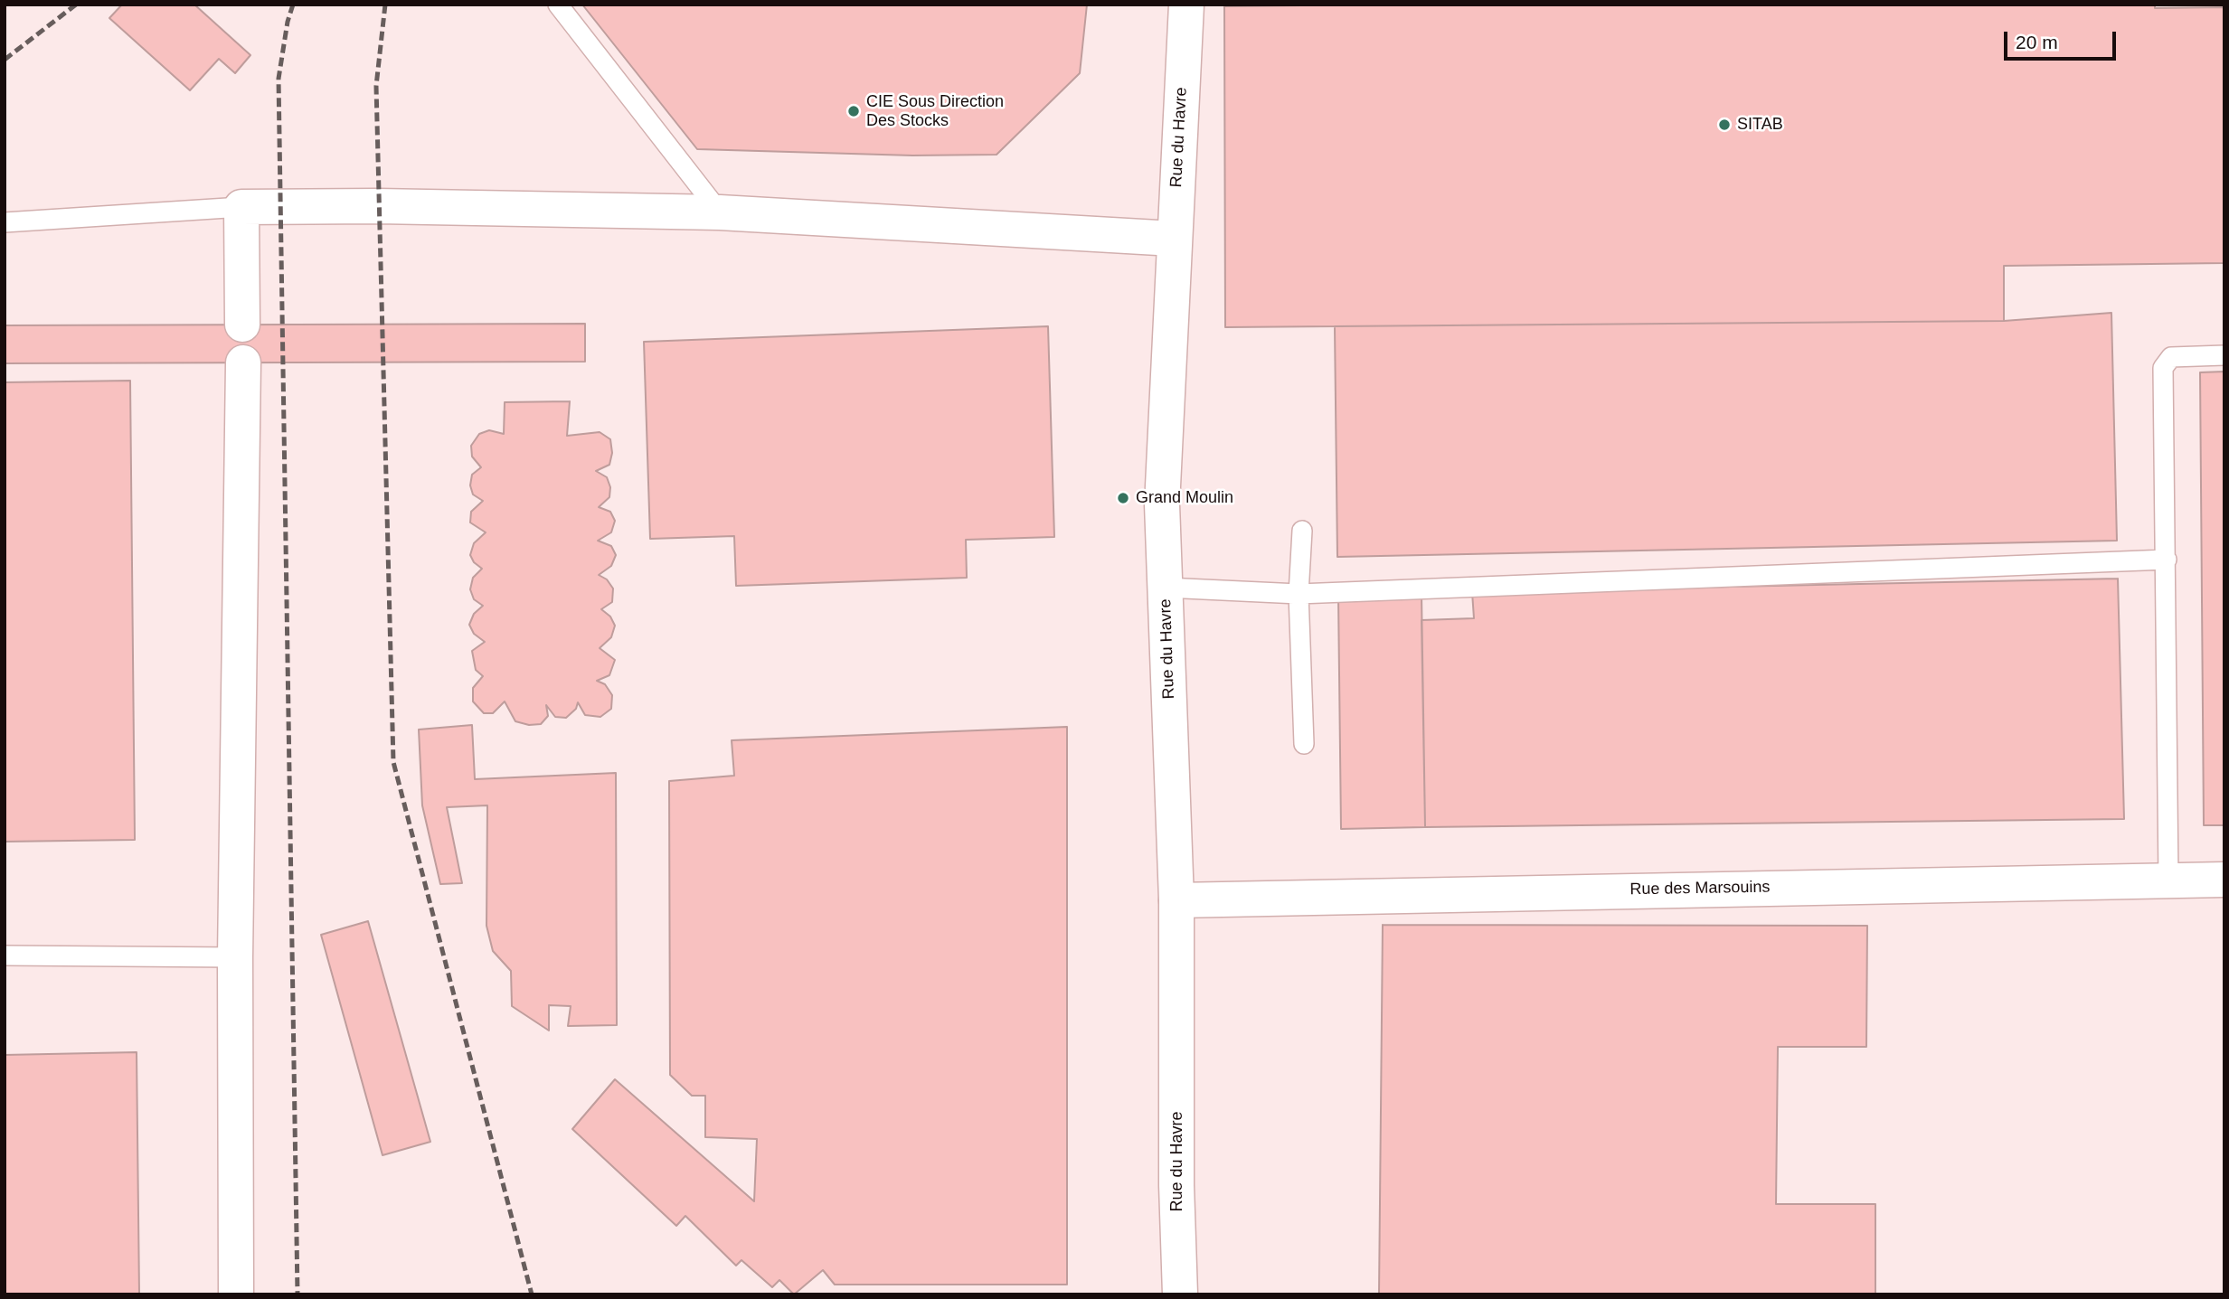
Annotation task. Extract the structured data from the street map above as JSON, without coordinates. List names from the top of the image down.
{
  "streets": {
    "street": ["Rue du Havre", "Rue des Marsouins"]
  },
  "crossings": [
    ["Rue du Havre", "Rue des Marsouins"]
  ],
  "places": ["CIE Sous Direction Des Stocks", "SITAB", "Grand Moulin"],
  "scale_bar": "20 m"
}
